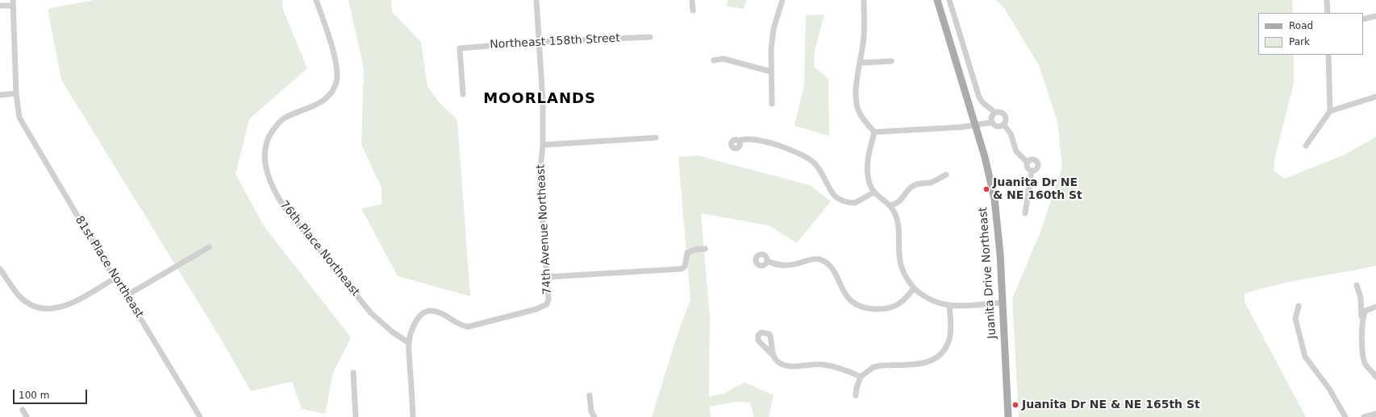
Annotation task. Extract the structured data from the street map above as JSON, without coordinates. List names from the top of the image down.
{
  "streets": {
    "main road": ["Juanita Drive Northeast"],
    "street": [
      "Northeast 158th Street",
      "74th Avenue Northeast",
      "76th Place Northeast",
      "81st Place Northeast"
    ]
  },
  "crossings": [
    ["Northeast 158th Street", "74th Avenue Northeast"],
    ["74th Avenue Northeast", "76th Place Northeast"]
  ],
  "districts": ["MOORLANDS"],
  "places": ["Juanita Dr NE & NE 160th St", "Juanita Dr NE & NE 165th St"],
  "legend": ["Road", "Park"],
  "scale_bar": "100 m"
}
